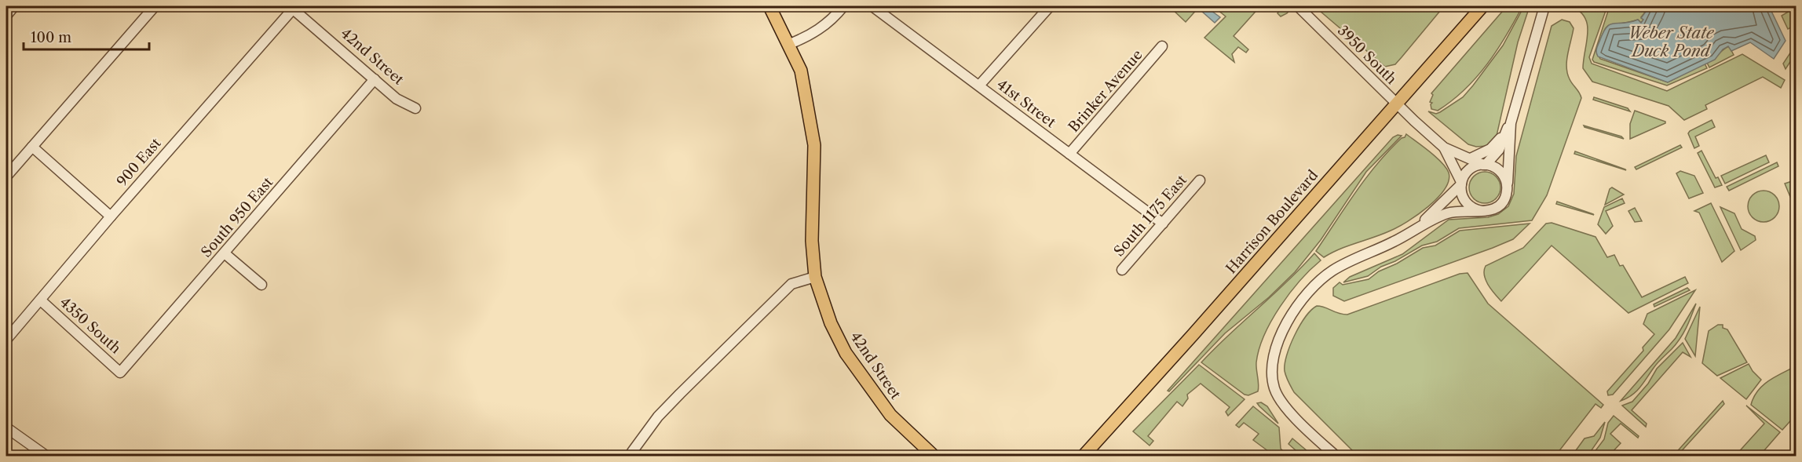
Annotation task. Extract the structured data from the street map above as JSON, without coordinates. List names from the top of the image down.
{
  "streets": {
    "main road": ["42nd Street", "Harrison Boulevard"],
    "street": [
      "3950 South",
      "Brinker Avenue",
      "41st Street",
      "900 East",
      "South 1175 East",
      "South 950 East",
      "4350 South"
    ]
  },
  "crossings": [
    ["3950 South", "Harrison Boulevard"],
    ["42nd Street", "900 East"],
    ["42nd Street", "South 950 East"],
    ["Brinker Avenue", "41st Street"],
    ["41st Street", "South 1175 East"],
    ["900 East", "4350 South"],
    ["South 950 East", "4350 South"]
  ],
  "water": ["Weber State Duck Pond"],
  "scale_bar": "100 m"
}
